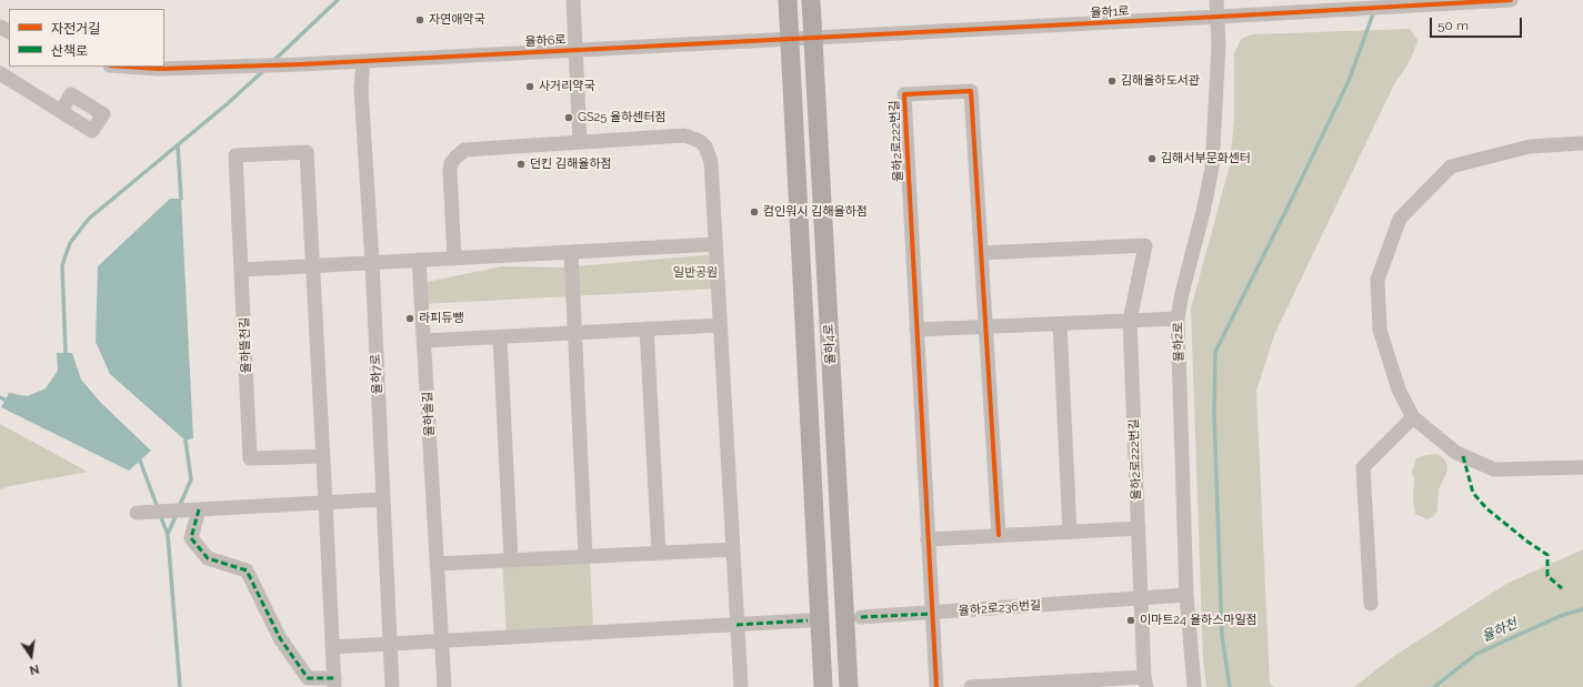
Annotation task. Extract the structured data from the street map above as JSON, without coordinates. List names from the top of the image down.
{
  "streets": {
    "main road": ["율하4로"],
    "street": [
      "율하1로",
      "율하6로",
      "율하2로222번길",
      "율하2로",
      "율하뜰천길",
      "율하7로",
      "율하솔길",
      "율하2로236번길"
    ]
  },
  "crossings": [
    ["율하1로", "율하6로"],
    ["율하1로", "율하2로"],
    ["율하1로", "율하4로"],
    ["율하6로", "율하4로"],
    ["율하6로", "율하7로"],
    ["율하2로222번길", "율하2로236번길"],
    ["율하2로", "율하2로236번길"]
  ],
  "water": ["율하천"],
  "parks": ["일반공원"],
  "places": [
    "자연애약국",
    "김해율하도서관",
    "사거리약국",
    "GS25 율하센터점",
    "김해서부문화센터",
    "던킨 김해율하점",
    "컴인워시 김해율하점",
    "라피듀뺑",
    "이마트24 율하스마일점"
  ],
  "legend": ["자전거길", "산책로"],
  "scale_bar": "50 m",
  "north": "bottom"
}
